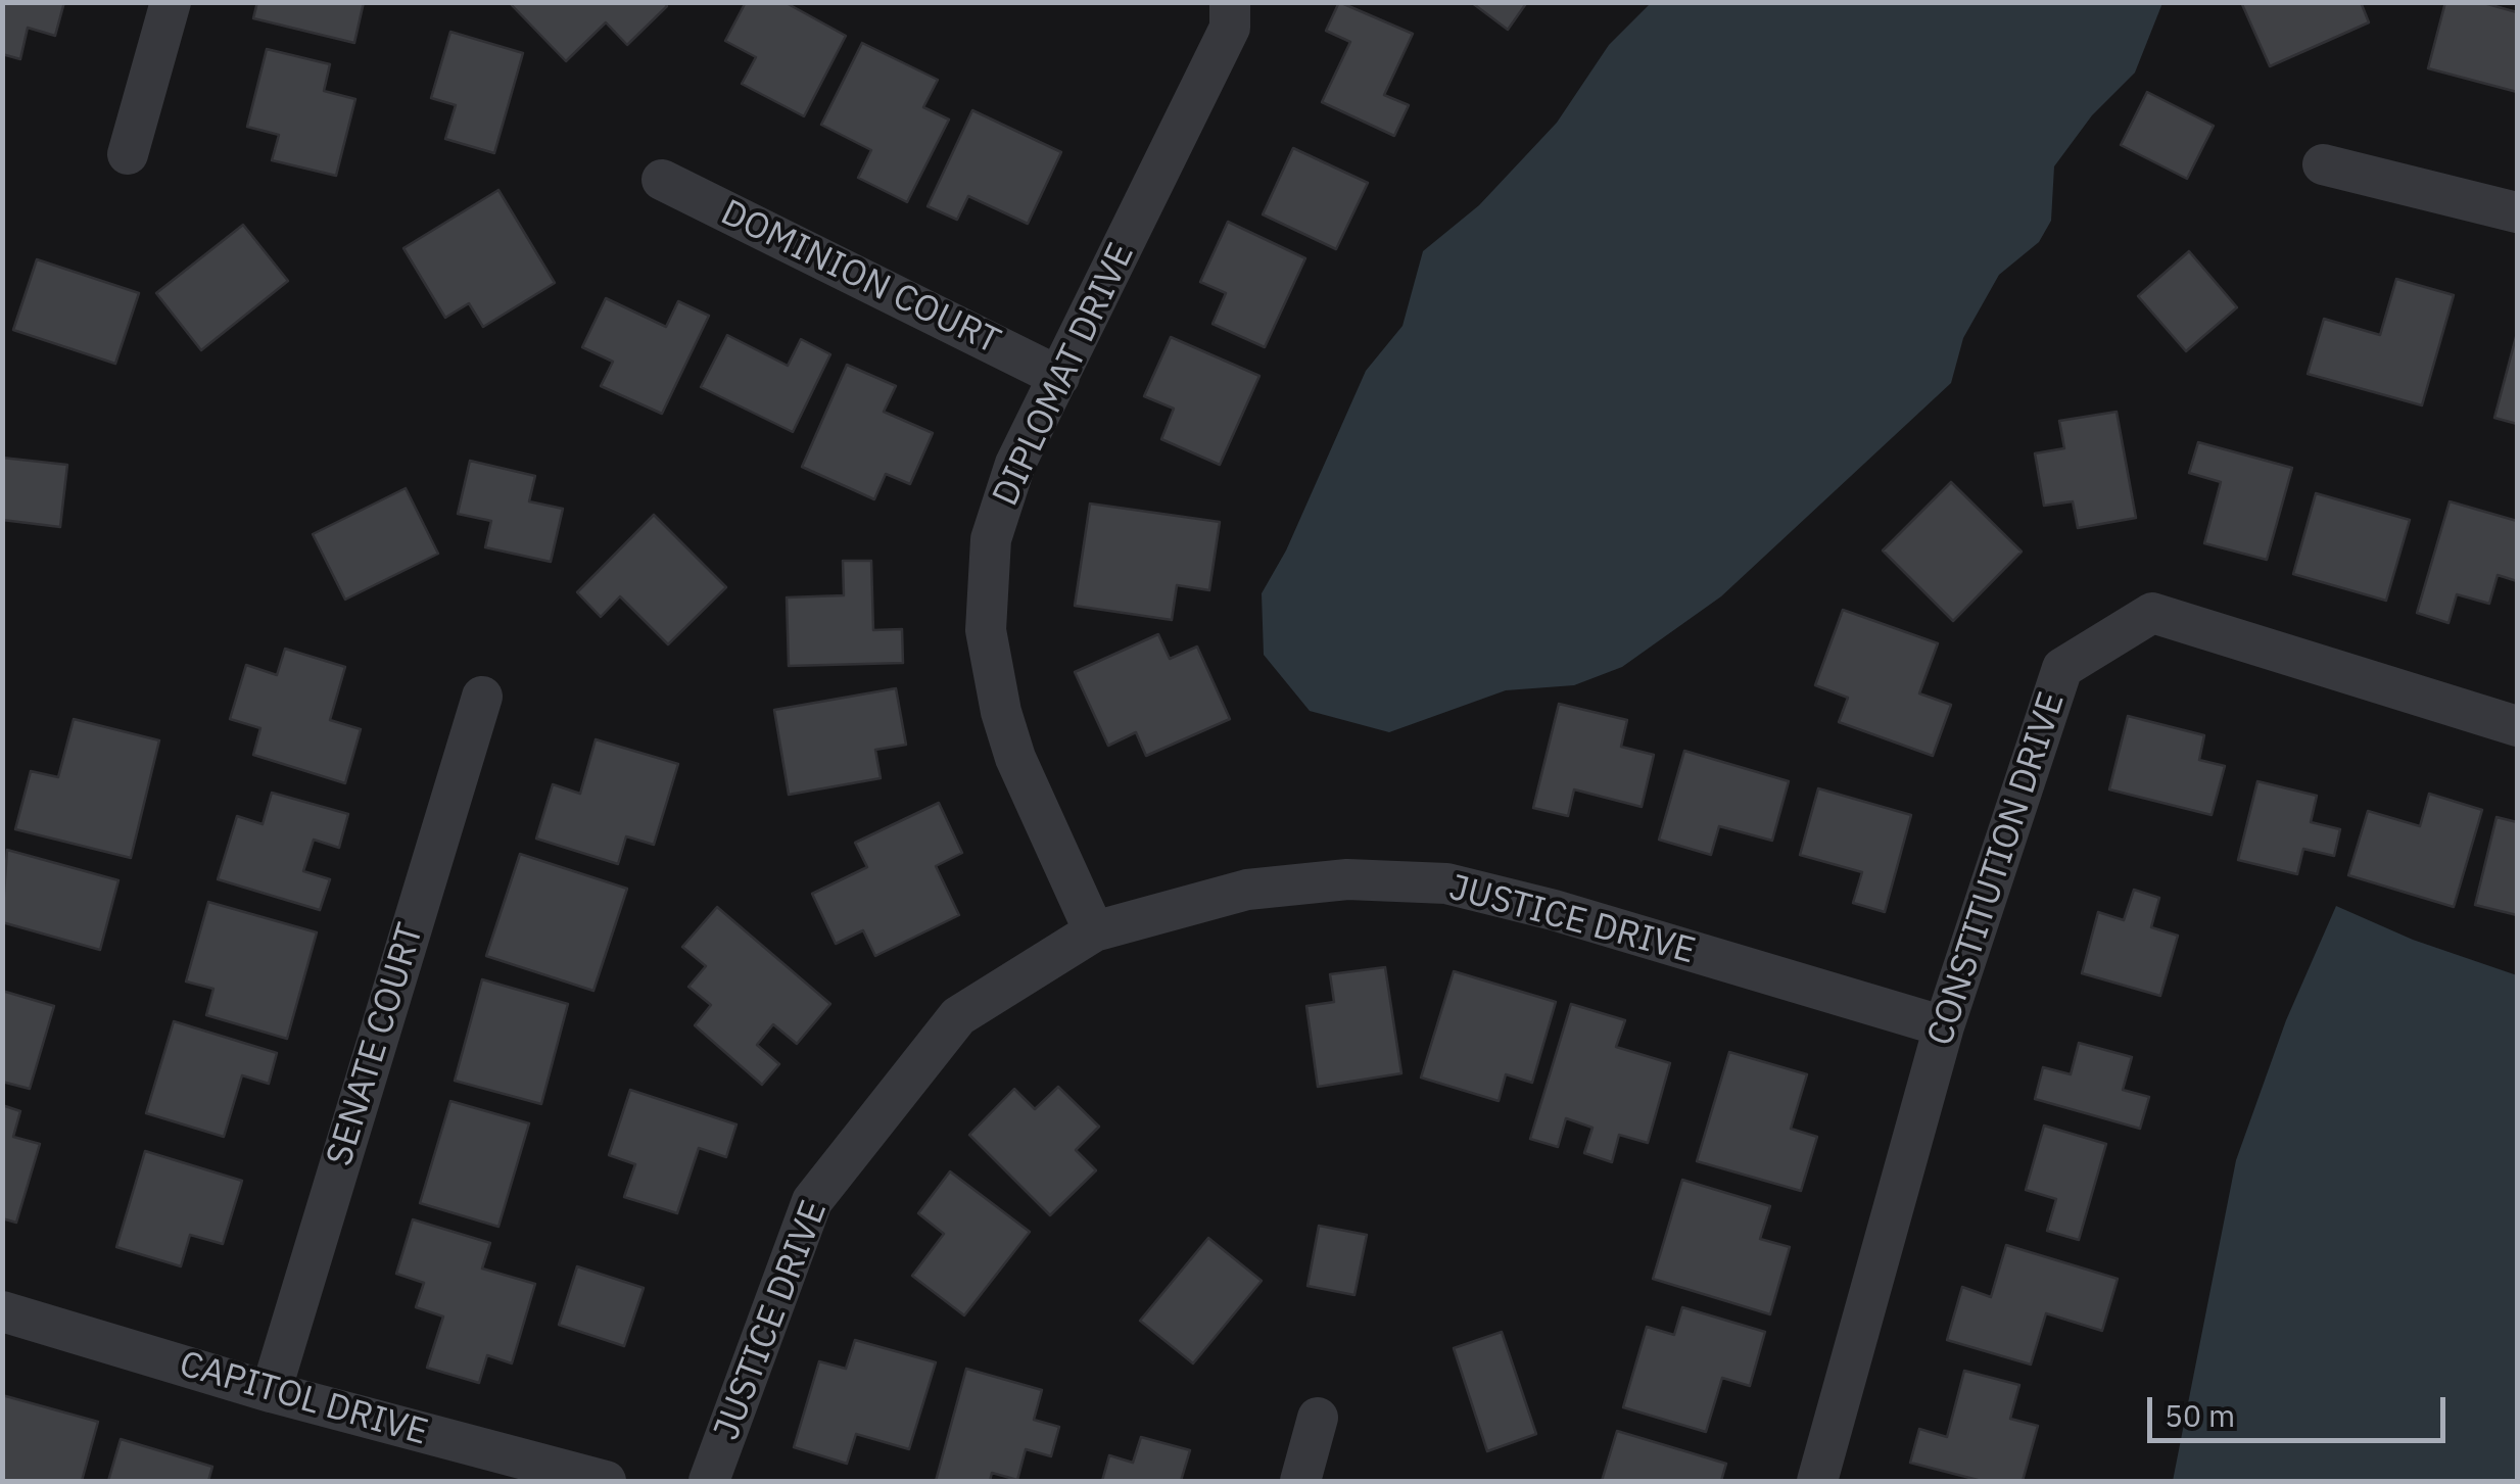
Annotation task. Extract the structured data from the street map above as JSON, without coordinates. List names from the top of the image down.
{
  "streets": {
    "street": [
      "DOMINION COURT",
      "DIPLOMAT DRIVE",
      "CONSTITUTION DRIVE",
      "JUSTICE DRIVE",
      "SENATE COURT",
      "CAPITOL DRIVE"
    ]
  },
  "crossings": [
    ["DOMINION COURT", "DIPLOMAT DRIVE"],
    ["DIPLOMAT DRIVE", "JUSTICE DRIVE"],
    ["CONSTITUTION DRIVE", "JUSTICE DRIVE"],
    ["SENATE COURT", "CAPITOL DRIVE"]
  ],
  "scale_bar": "50 m"
}
